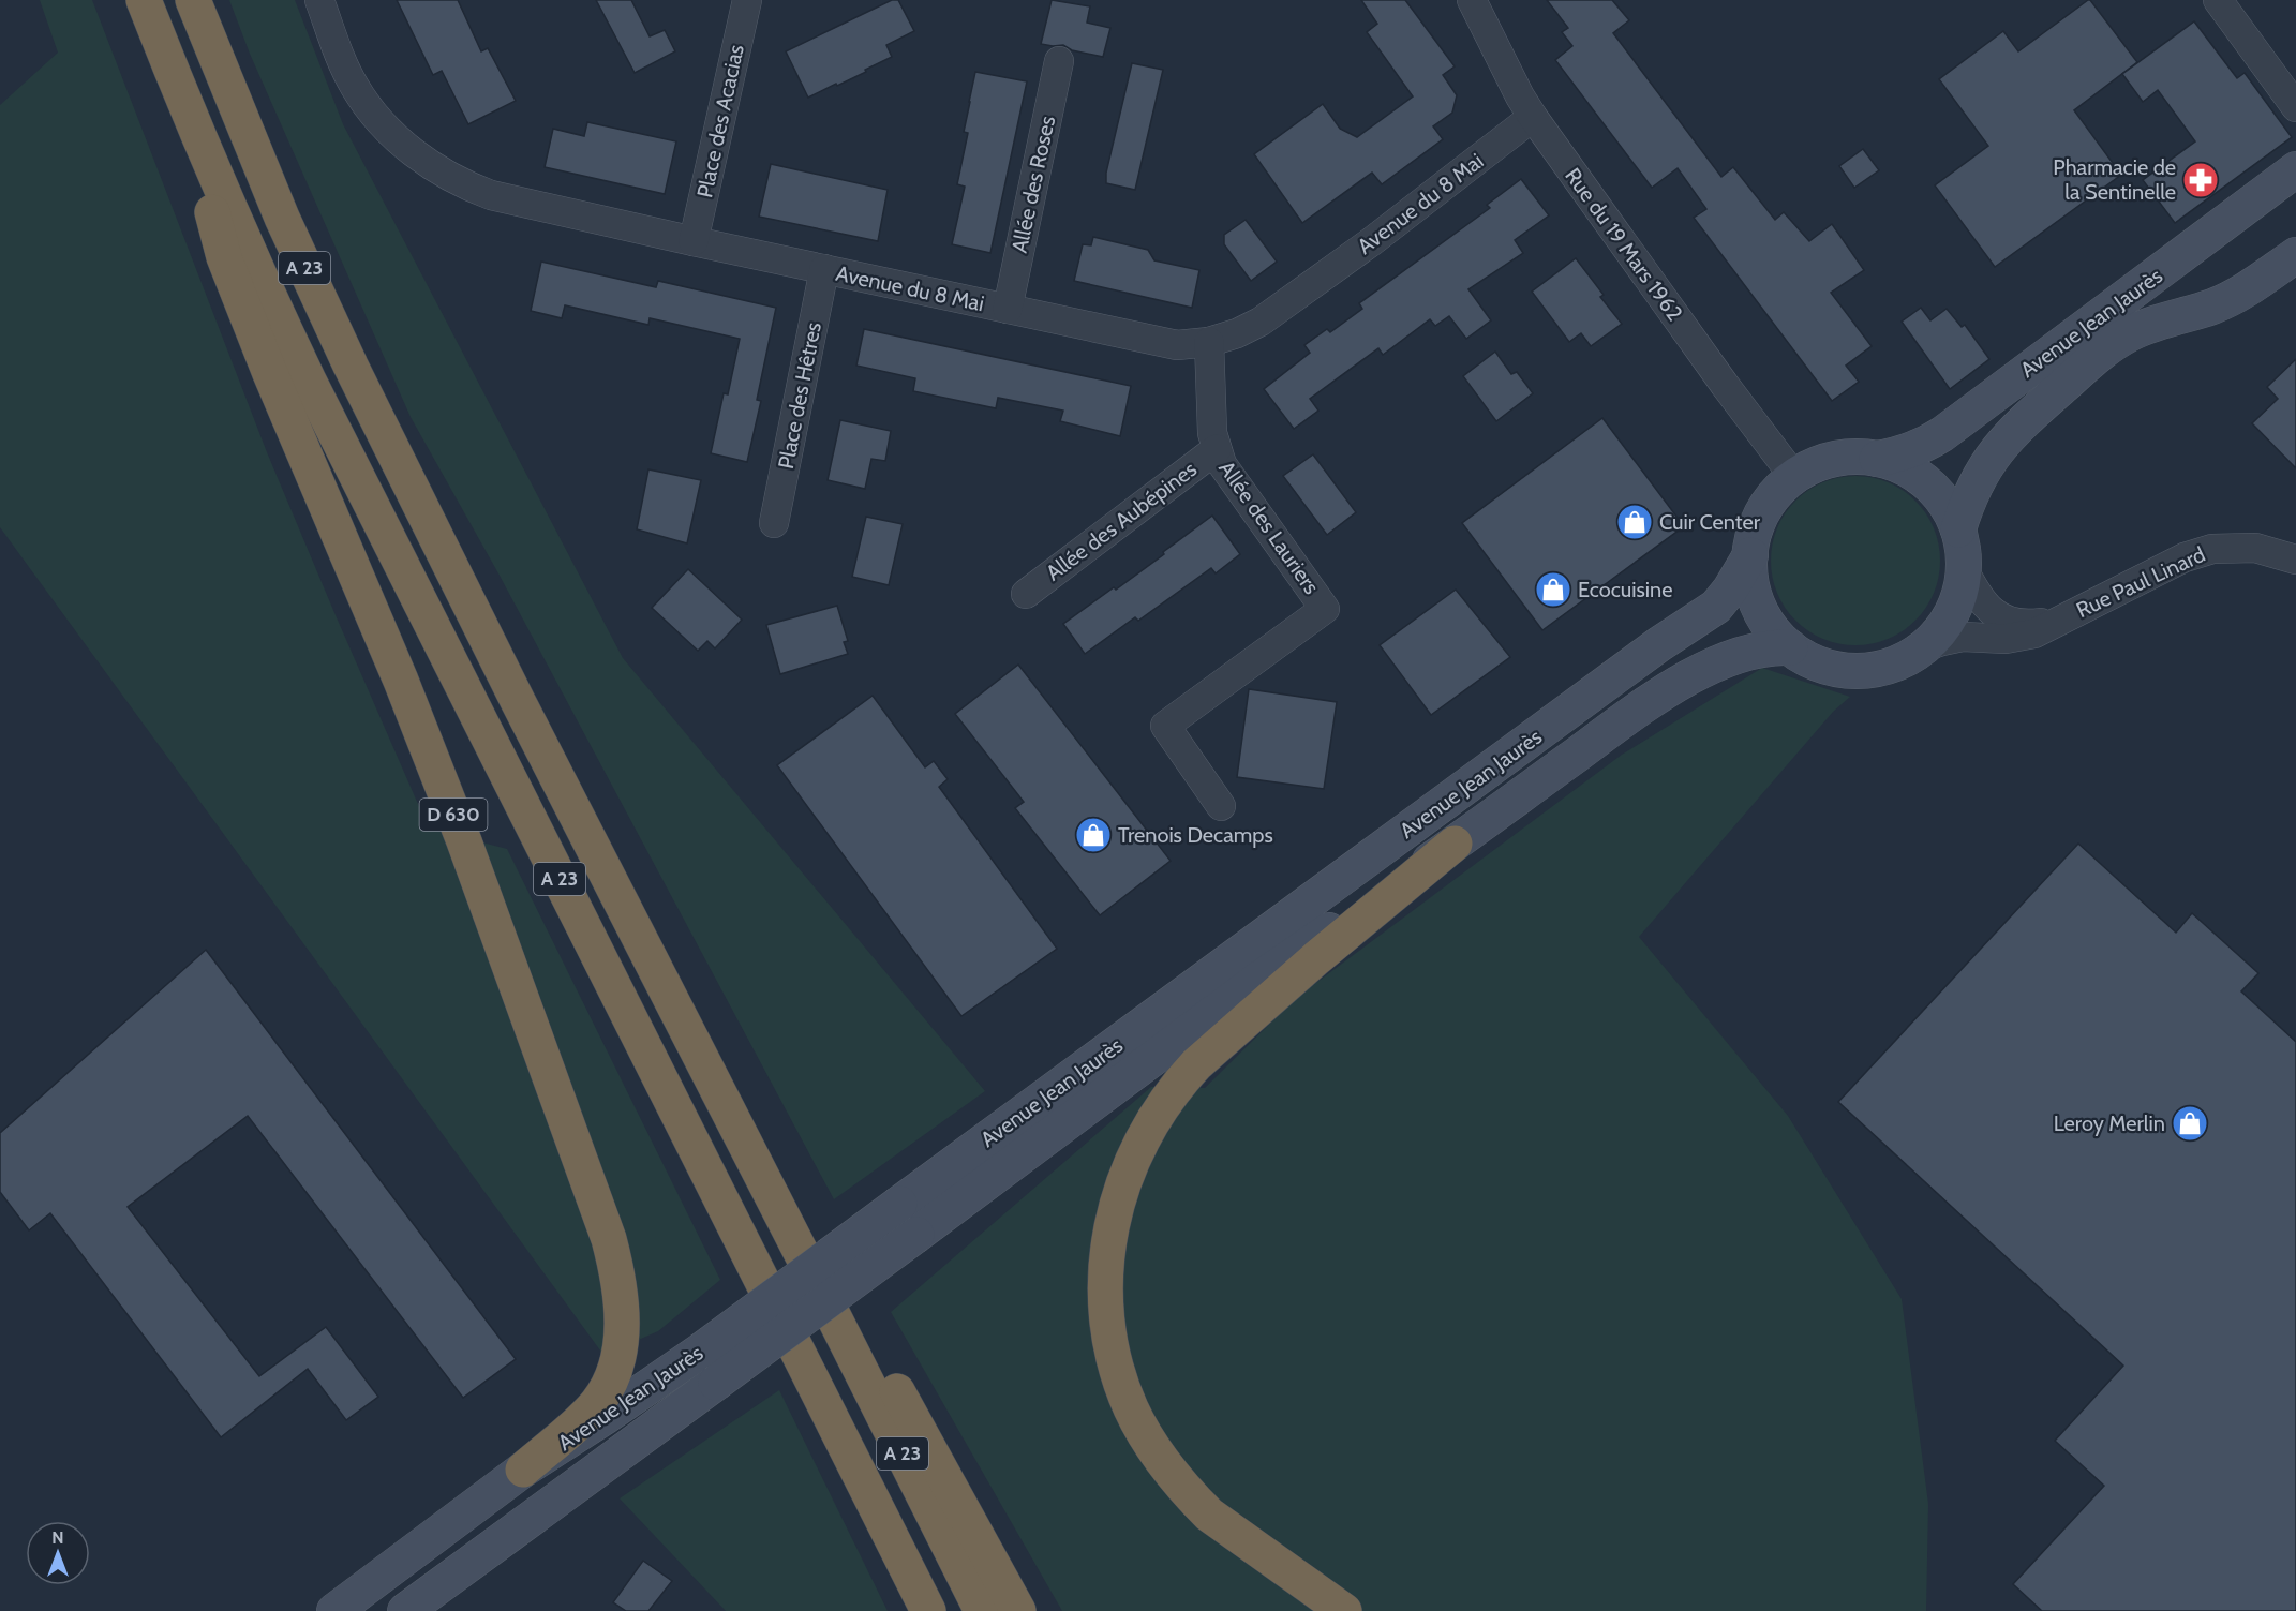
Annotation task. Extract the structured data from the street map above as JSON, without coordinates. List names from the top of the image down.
{
  "streets": {
    "highway": ["A 23", "D 630"],
    "main road": ["Avenue Jean Jaurès"],
    "street": [
      "Place des Acacias",
      "Allée des Roses",
      "Avenue du 8 Mai",
      "Rue du 19 Mars 1962",
      "Place des Hêtres",
      "Allée des Aubépines",
      "Allée des Lauriers",
      "Rue Paul Linard"
    ]
  },
  "crossings": [
    ["Place des Acacias", "Avenue du 8 Mai"],
    ["Allée des Roses", "Avenue du 8 Mai"],
    ["Avenue du 8 Mai", "Rue du 19 Mars 1962"],
    ["Avenue du 8 Mai", "Place des Hêtres"],
    ["Avenue du 8 Mai", "Allée des Lauriers"],
    ["Rue du 19 Mars 1962", "Avenue Jean Jaurès"],
    ["Rue du 19 Mars 1962", "Rue Paul Linard"],
    ["A 23", "D 630"],
    ["Avenue Jean Jaurès", "Rue Paul Linard"],
    ["Avenue Jean Jaurès", "D 630"],
    ["Allée des Aubépines", "Allée des Lauriers"]
  ],
  "places": {
    "pharmacy": ["Pharmacie de la Sentinelle"],
    "shop": [
      "Cuir Center",
      "Ecocuisine",
      "Trenois Decamps",
      "Leroy Merlin"
    ]
  },
  "north": "top"
}
